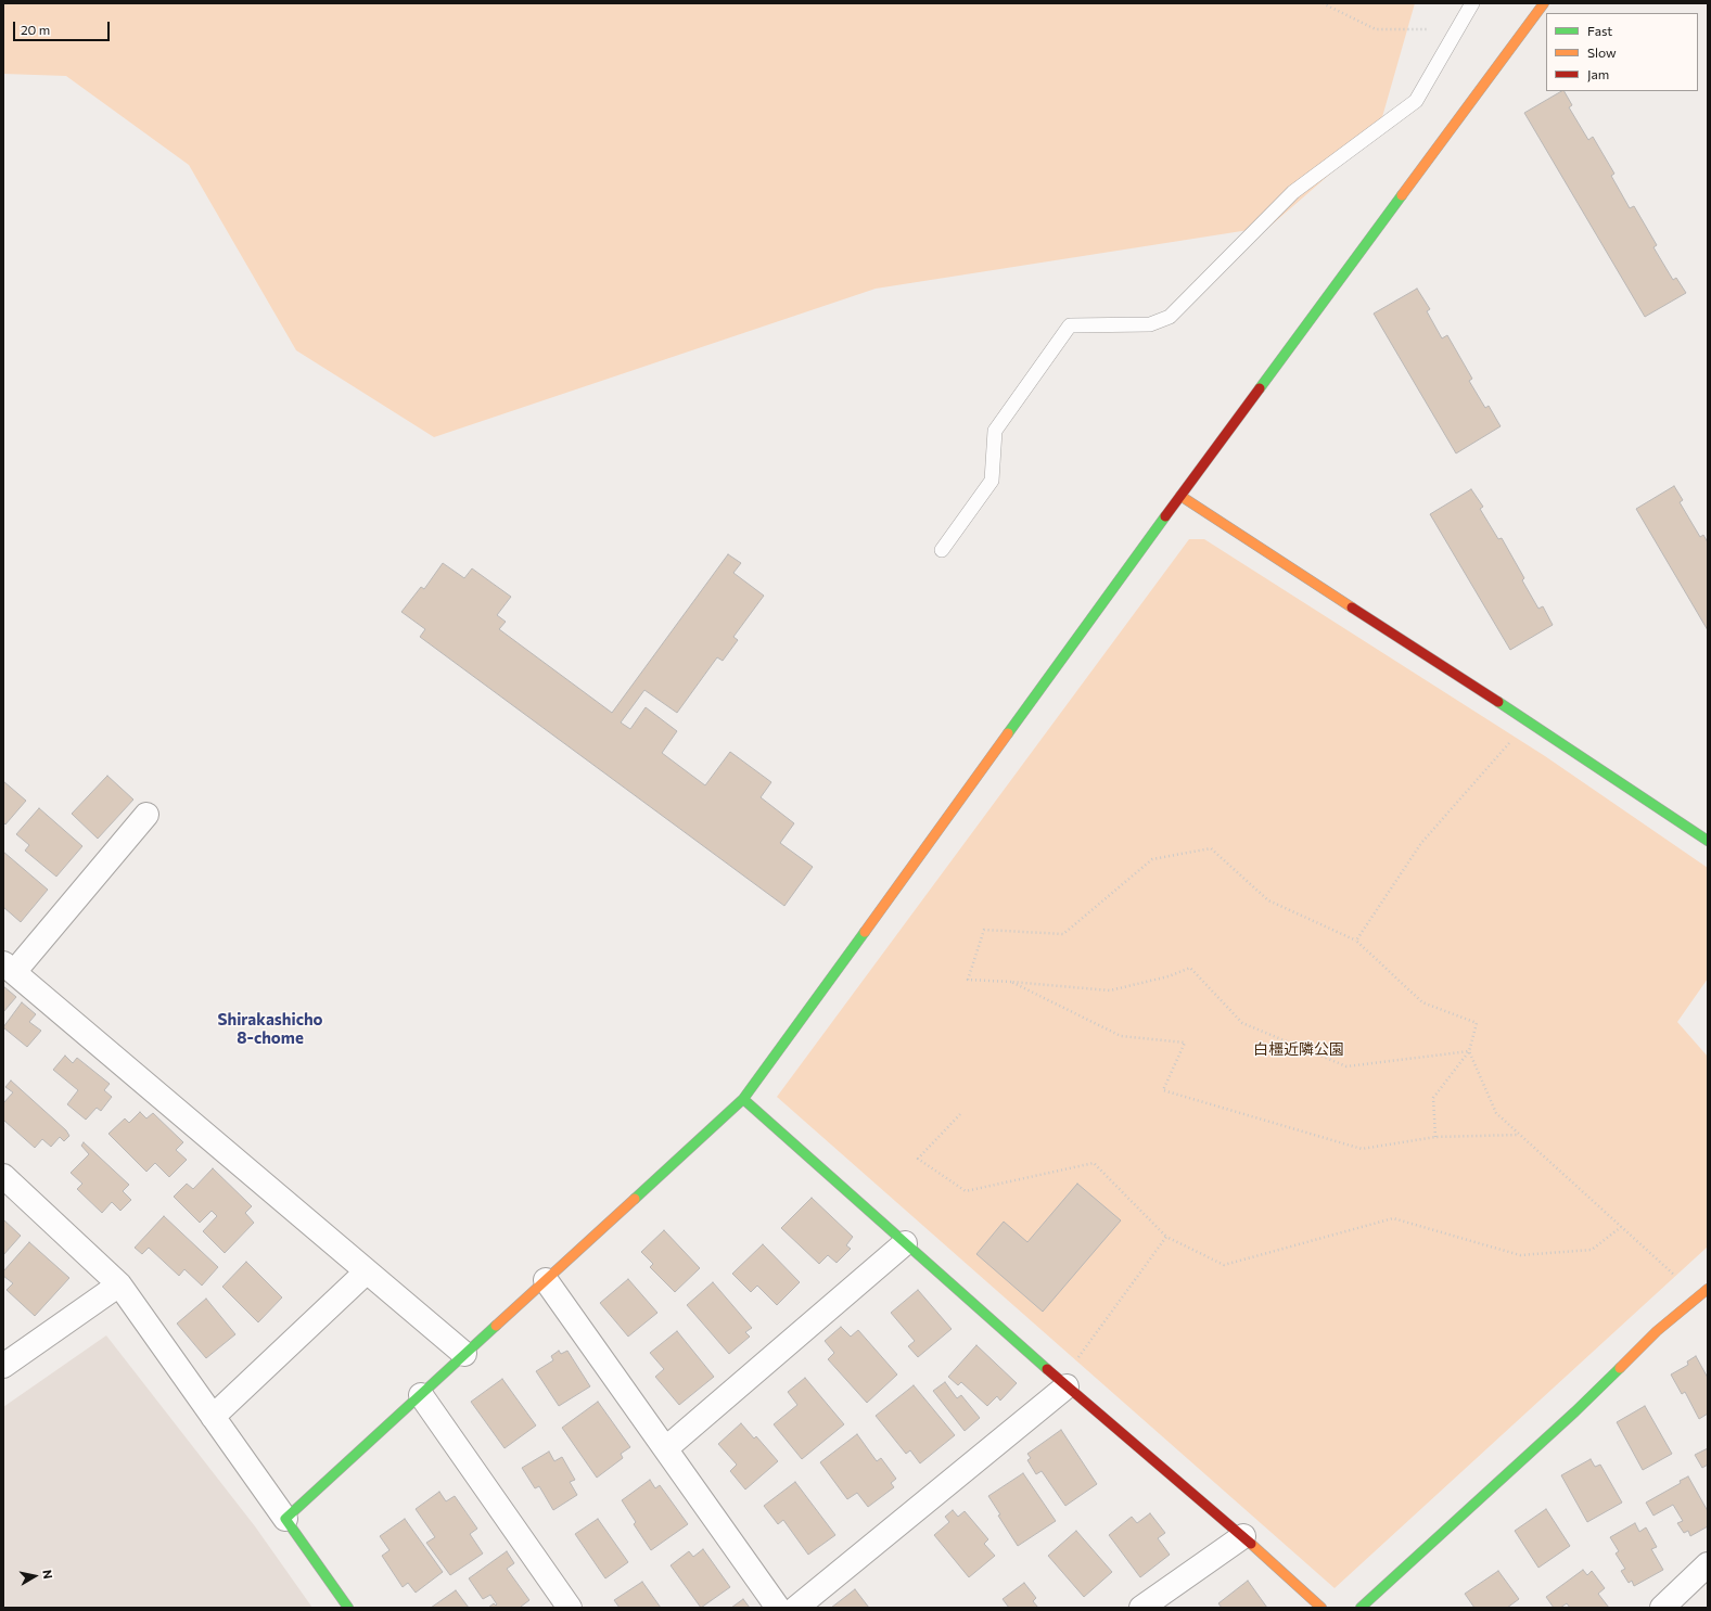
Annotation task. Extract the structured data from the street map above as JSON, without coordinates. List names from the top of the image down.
{
  "districts": ["Shirakashicho 8-chome"],
  "parks": ["白橿近隣公園"],
  "legend": ["Fast", "Slow", "Jam"],
  "scale_bar": "20 m",
  "north": "right"
}
